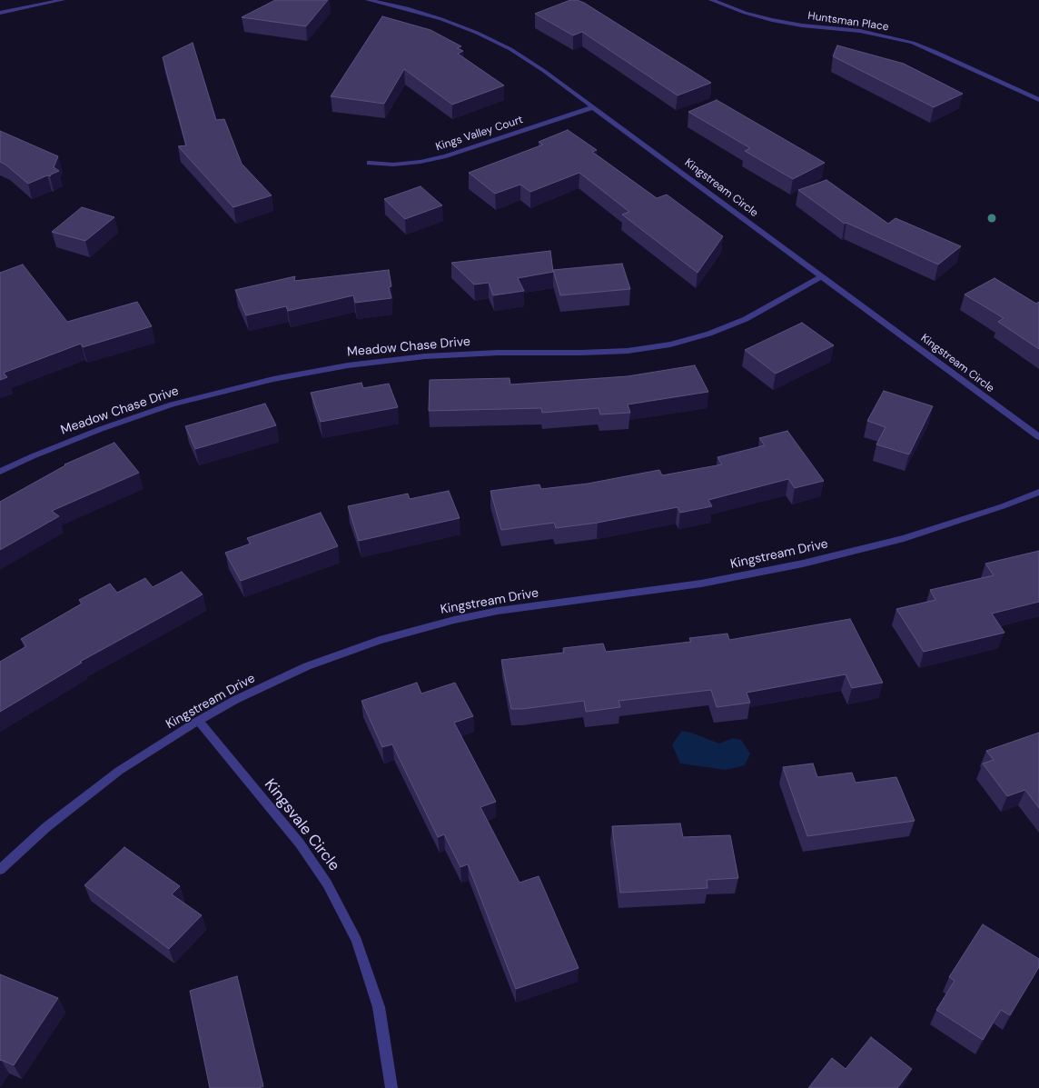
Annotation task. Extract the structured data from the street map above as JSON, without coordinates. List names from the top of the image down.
{
  "streets": {
    "street": [
      "Huntsman Place",
      "Kings Valley Court",
      "Kingstream Circle",
      "Meadow Chase Drive",
      "Kingstream Drive",
      "Kingsvale Circle"
    ]
  },
  "crossings": [
    ["Kings Valley Court", "Kingstream Circle"],
    ["Kingstream Circle", "Meadow Chase Drive"],
    ["Kingstream Drive", "Kingsvale Circle"]
  ]
}
